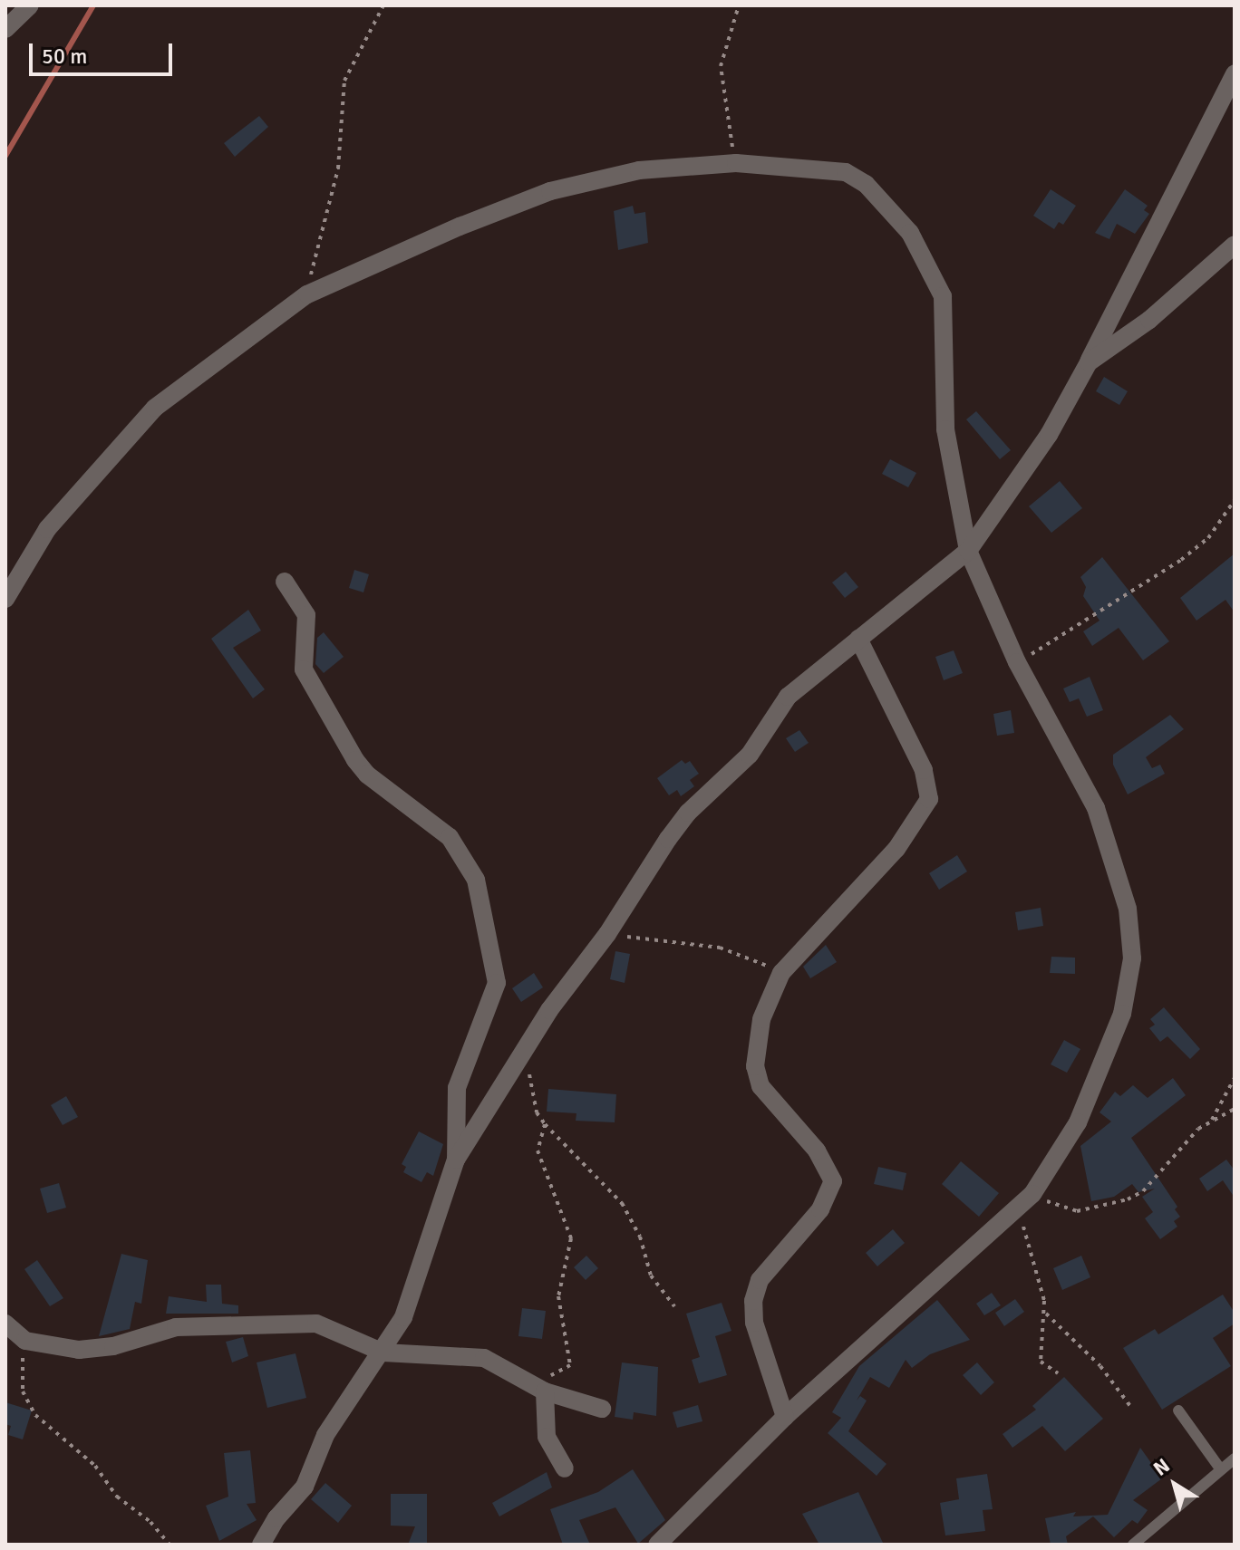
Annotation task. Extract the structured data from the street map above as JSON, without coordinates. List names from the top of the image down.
{
  "scale_bar": "50 m",
  "north": "top left"
}
